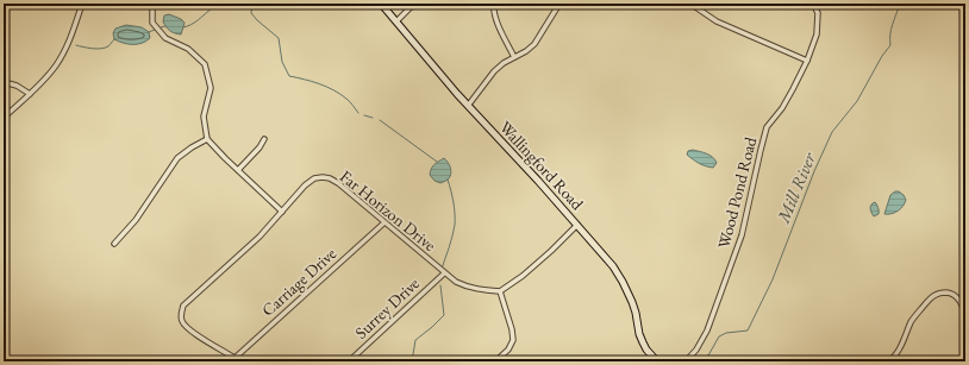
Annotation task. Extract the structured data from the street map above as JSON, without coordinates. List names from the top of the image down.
{
  "streets": {
    "street": [
      "Wallingford Road",
      "Wood Pond Road",
      "Far Horizon Drive",
      "Carriage Drive",
      "Surrey Drive"
    ]
  },
  "crossings": [
    ["Far Horizon Drive", "Carriage Drive"],
    ["Far Horizon Drive", "Surrey Drive"]
  ],
  "water": ["Mill River"]
}
